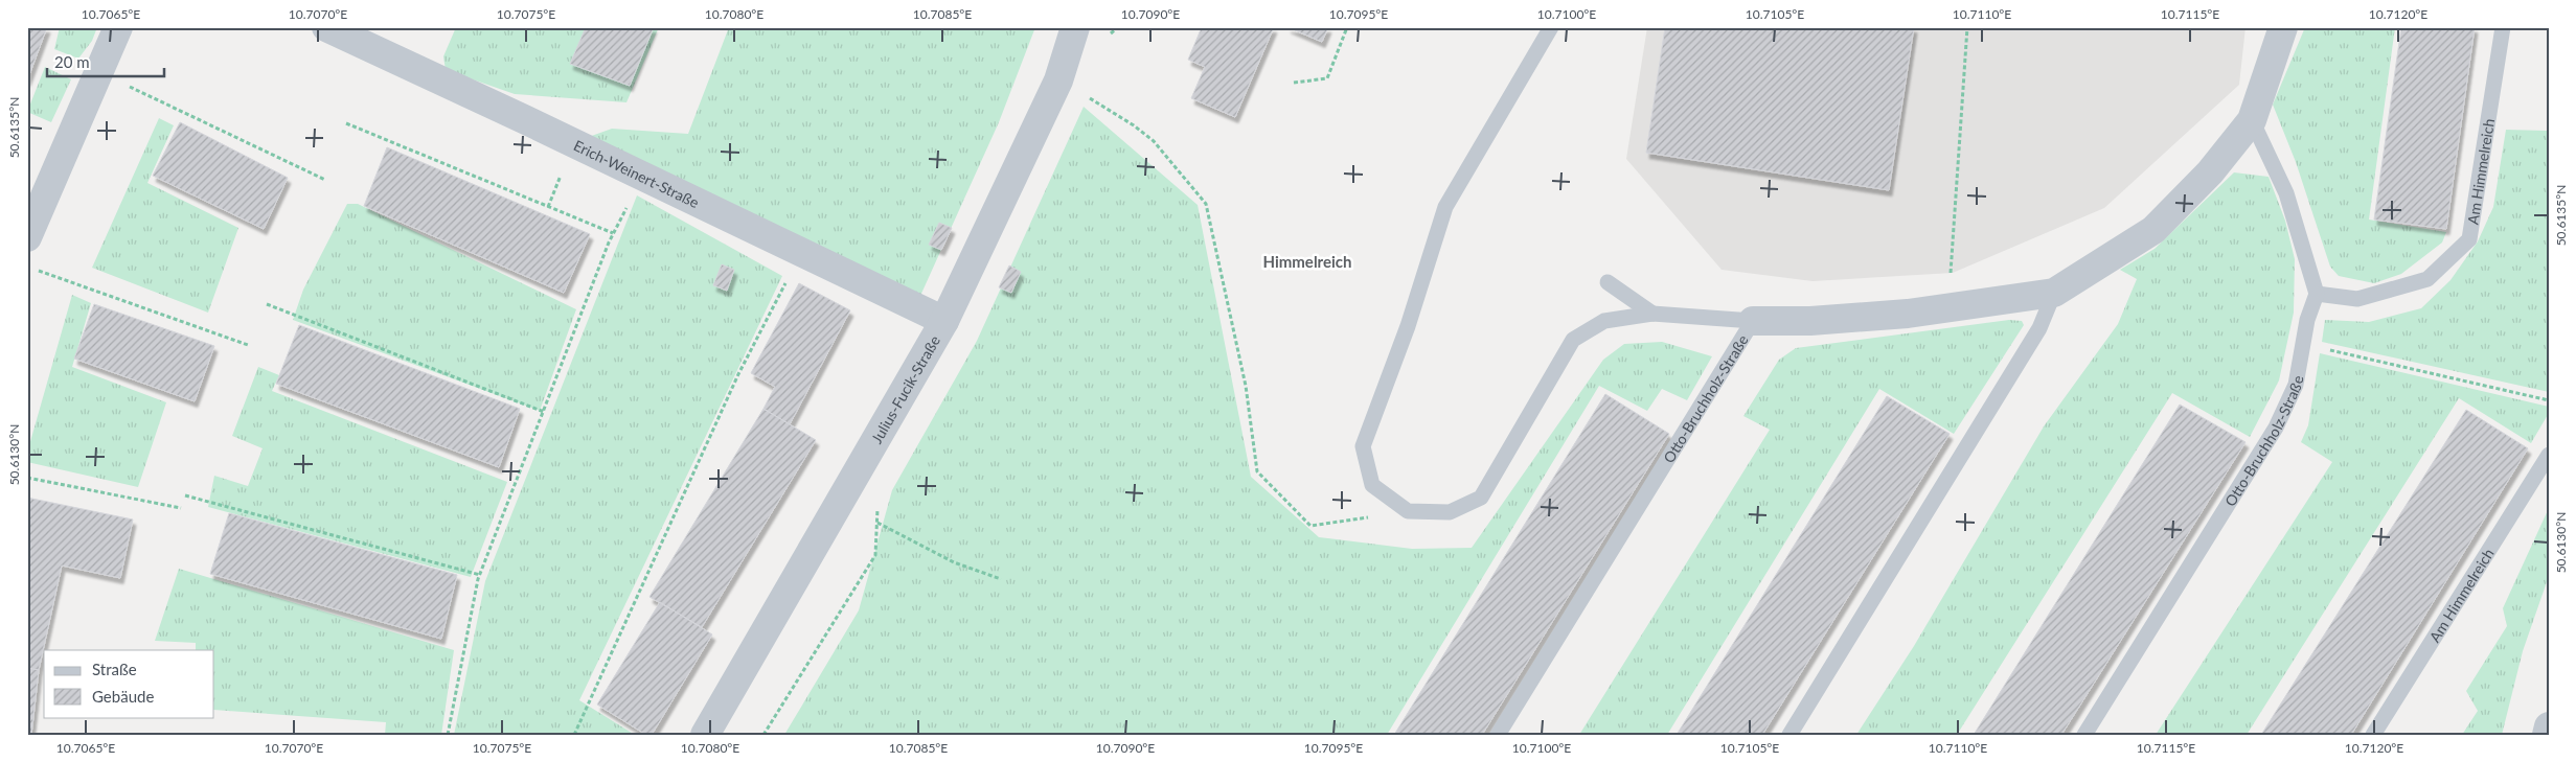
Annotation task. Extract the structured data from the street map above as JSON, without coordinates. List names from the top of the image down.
{
  "streets": {
    "street": ["Erich-Weinert-Straße", "Julius-Fucik-Straße", "Otto-Bruchholz-Straße"],
    "lane": ["Am Himmelreich"]
  },
  "crossings": [
    ["Am Himmelreich", "Otto-Bruchholz-Straße"],
    ["Erich-Weinert-Straße", "Julius-Fucik-Straße"]
  ],
  "districts": ["Himmelreich"],
  "legend": ["Straße", "Gebäude"],
  "scale_bar": "20 m",
  "coordinates": [
    "10.7065°E",
    "10.7070°E",
    "10.7075°E",
    "10.7080°E",
    "10.7085°E",
    "10.7090°E",
    "10.7095°E",
    "10.7100°E",
    "10.7105°E",
    "10.7110°E",
    "10.7115°E",
    "10.7120°E",
    "50.6135°N",
    "50.6130°N"
  ]
}
